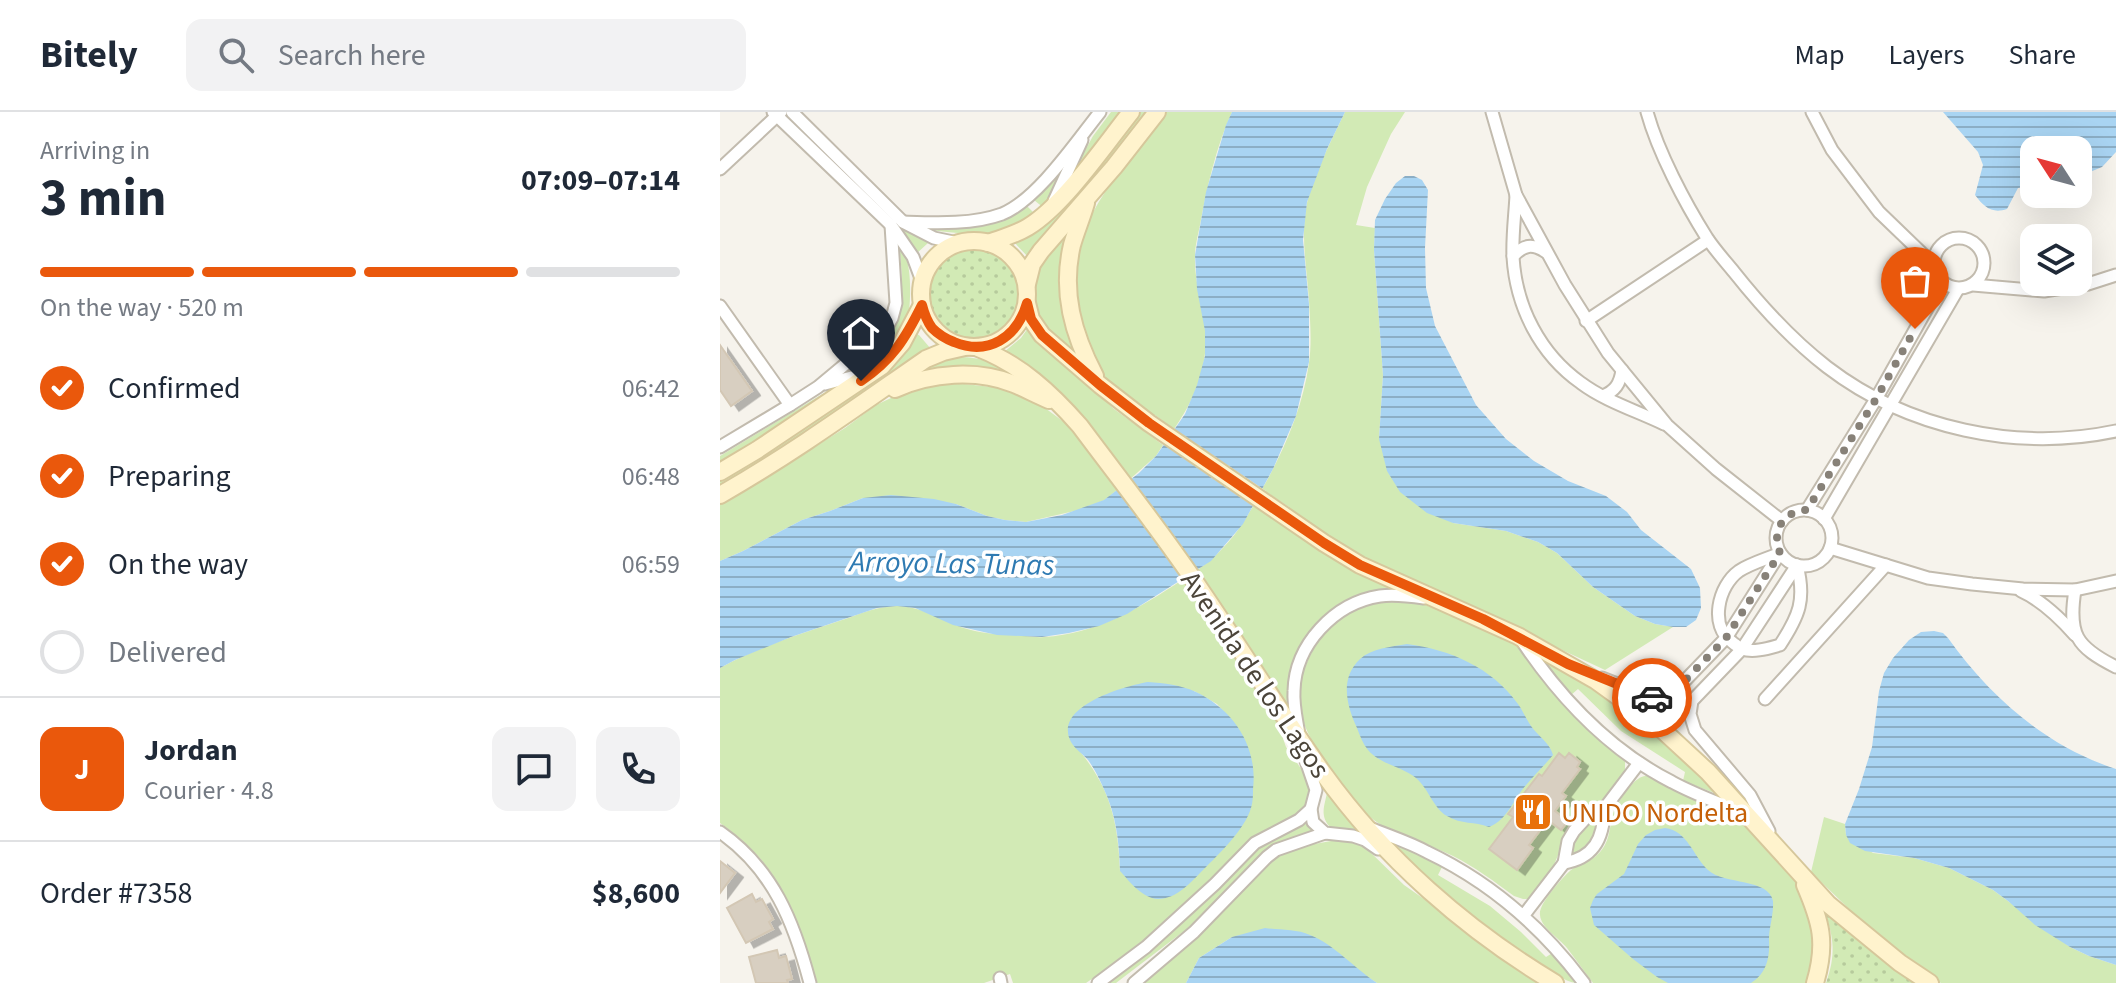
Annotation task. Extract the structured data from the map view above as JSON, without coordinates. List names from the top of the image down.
{
  "streets": {
    "street": ["Avenida de los Lagos"]
  },
  "water": ["Arroyo Las Tunas"],
  "places": {
    "restaurant": ["UNIDO Nordelta"]
  },
  "north": "top left",
  "page": {
    "header": "Bitely",
    "search": "Search here",
    "nav": ["Map", "Layers", "Share"],
    "heading": ["3 min", "Arriving in", "07:09–07:14"],
    "panel": [
      "Jordan",
      "Courier · 4.8",
      "Order #7358",
      "$8,600"
    ],
    "bar": "On the way · 520 m",
    "list": [
      ["Confirmed", "06:42"],
      ["Preparing", "06:48"],
      ["On the way", "06:59"],
      "Delivered"
    ],
    "round": "J"
  }
}
